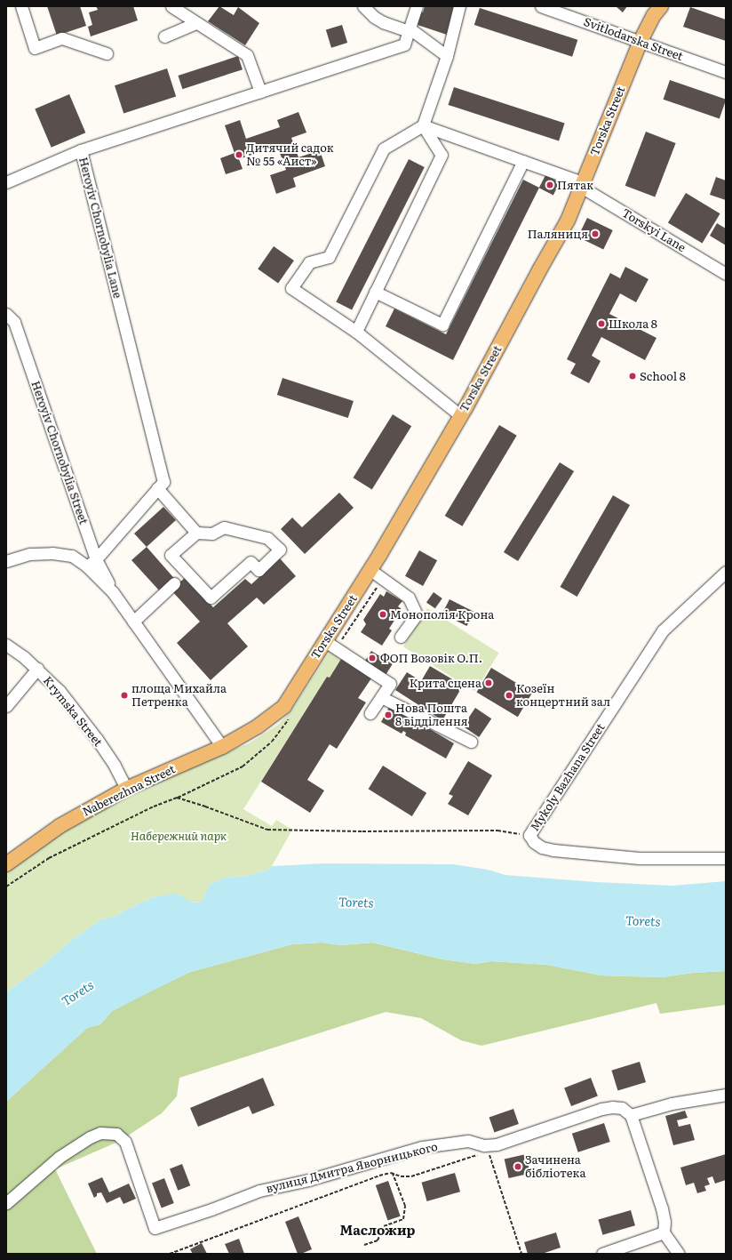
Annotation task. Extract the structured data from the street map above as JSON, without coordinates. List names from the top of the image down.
{
  "streets": {
    "main road": ["Torska Street", "Naberezhna Street"],
    "street": [
      "Svitlodarska Street",
      "Heroyiv Chornobylia Lane",
      "Torskyi Lane",
      "Heroyiv Chornobylia Street",
      "Krymska Street",
      "Mykoly Bazhana Street",
      "вулиця Дмитра Яворницького"
    ]
  },
  "crossings": [
    ["Svitlodarska Street", "Torska Street"],
    ["Torska Street", "Torskyi Lane"],
    ["Torska Street", "Naberezhna Street"],
    ["Heroyiv Chornobylia Lane", "Heroyiv Chornobylia Street"],
    ["Krymska Street", "Naberezhna Street"]
  ],
  "districts": ["Масложир"],
  "water": ["Torets"],
  "parks": ["Набережний парк"],
  "places": [
    "Дитячий садок № 55 «Аист»",
    "Пятак",
    "Паляниця",
    "Школа 8",
    "School 8",
    "Монополія Крона",
    "ФОП Возовік О.П.",
    "Крита сцена",
    "площа Михайла Петренка",
    "Козеїн концертний зал",
    "Нова Пошта 8 відділення",
    "Зачинена бібліотека"
  ]
}
